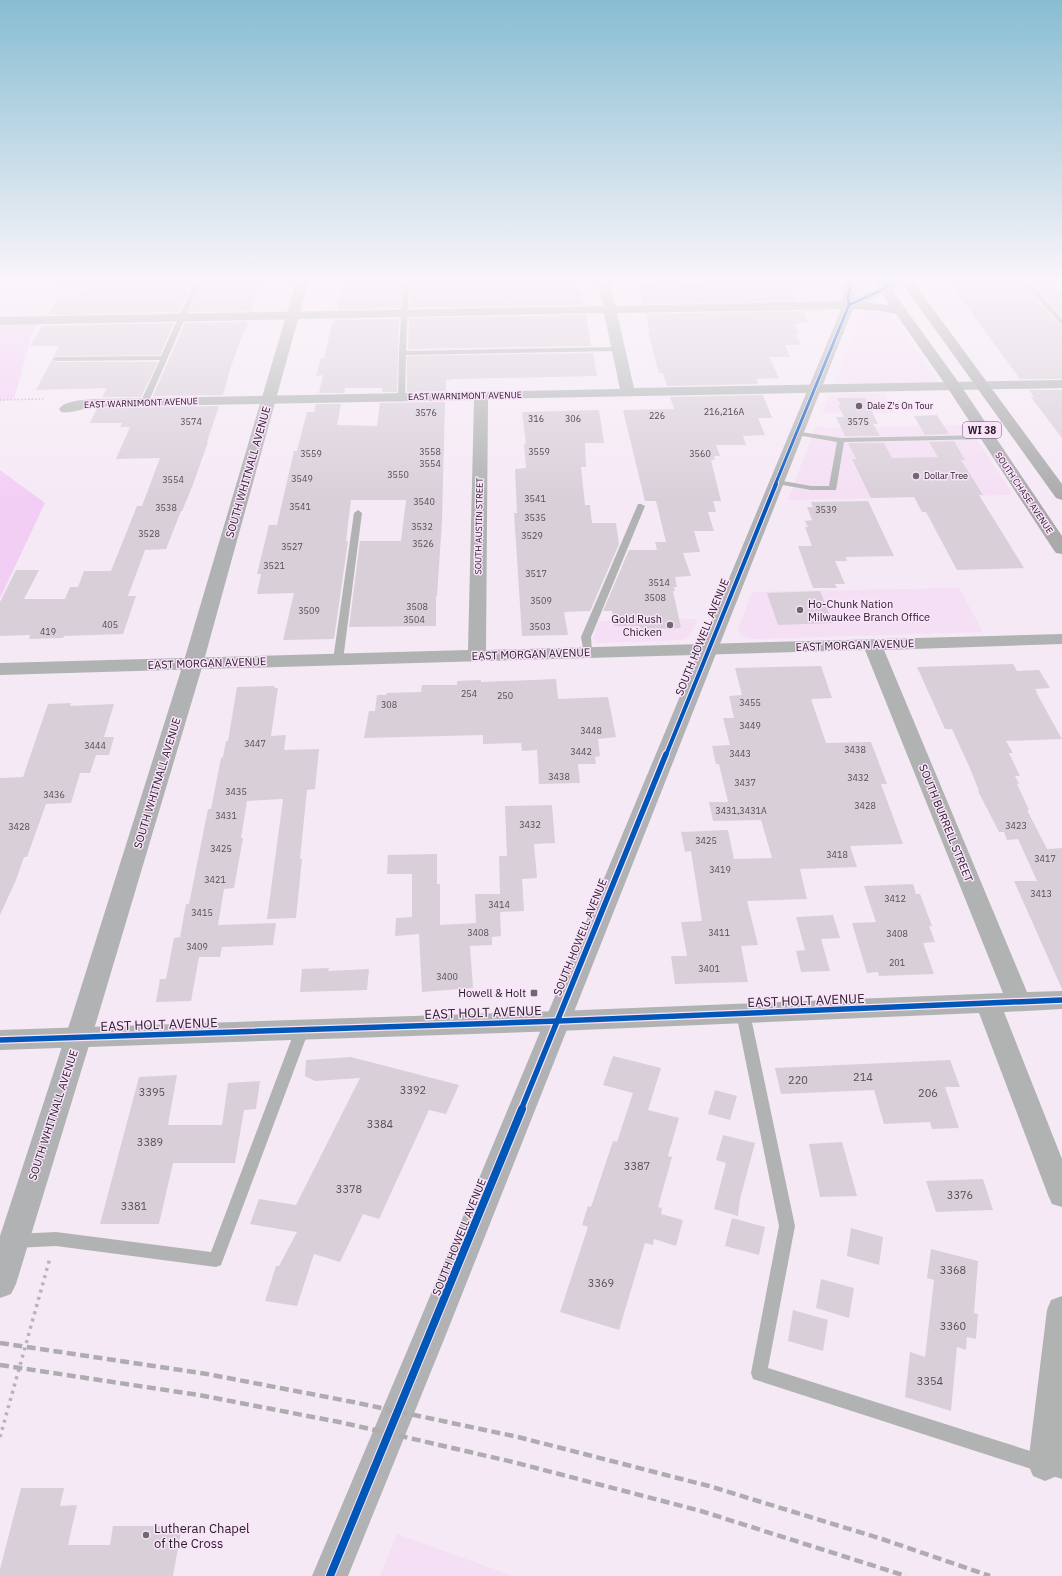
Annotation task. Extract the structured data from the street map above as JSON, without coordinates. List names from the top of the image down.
{
  "streets": {
    "main road": ["WI 38", "SOUTH CHASE AVENUE"],
    "street": [
      "EAST WARNIMONT AVENUE",
      "SOUTH WHITNALL AVENUE",
      "SOUTH AUSTIN STREET",
      "SOUTH HOWELL AVENUE",
      "EAST MORGAN AVENUE",
      "SOUTH BURRELL STREET",
      "EAST HOLT AVENUE"
    ]
  },
  "crossings": [
    ["EAST WARNIMONT AVENUE", "WI 38"],
    ["EAST WARNIMONT AVENUE", "SOUTH WHITNALL AVENUE"],
    ["EAST WARNIMONT AVENUE", "SOUTH CHASE AVENUE"],
    ["EAST WARNIMONT AVENUE", "SOUTH AUSTIN STREET"],
    ["EAST WARNIMONT AVENUE", "SOUTH HOWELL AVENUE"],
    ["SOUTH WHITNALL AVENUE", "EAST MORGAN AVENUE"],
    ["SOUTH WHITNALL AVENUE", "EAST HOLT AVENUE"],
    ["SOUTH AUSTIN STREET", "EAST MORGAN AVENUE"],
    ["SOUTH HOWELL AVENUE", "EAST MORGAN AVENUE"],
    ["SOUTH HOWELL AVENUE", "EAST HOLT AVENUE"],
    ["EAST MORGAN AVENUE", "SOUTH BURRELL STREET"],
    ["SOUTH BURRELL STREET", "EAST HOLT AVENUE"]
  ],
  "places": {
    "other": [
      "Dale Z's On Tour",
      "Dollar Tree",
      "Ho-Chunk Nation Milwaukee Branch Office",
      "Gold Rush Chicken",
      "Lutheran Chapel of the Cross"
    ],
    "transit": ["Howell & Holt"]
  },
  "house_numbers": [
    "216,216A",
    "3576",
    "226",
    "316",
    "306",
    "3574",
    "3575",
    "3558",
    "3559",
    "3559",
    "3560",
    "3554",
    "3550",
    "3549",
    "3554",
    "3541",
    "3540",
    "3541",
    "3538",
    "3539",
    "3535",
    "3532",
    "3528",
    "3529",
    "3526",
    "3527",
    "3521",
    "3517",
    "3514",
    "3508",
    "3509",
    "3508",
    "3509",
    "3504",
    "405",
    "3503",
    "419",
    "254",
    "250",
    "3455",
    "308",
    "3449",
    "3448",
    "3447",
    "3444",
    "3438",
    "3442",
    "3443",
    "3438",
    "3432",
    "3437",
    "3435",
    "3436",
    "3428",
    "3431,3431A",
    "3431",
    "3432",
    "3423",
    "3428",
    "3425",
    "3425",
    "3418",
    "3417",
    "3419",
    "3421",
    "3413",
    "3412",
    "3414",
    "3415",
    "3408",
    "3411",
    "3408",
    "3409",
    "201",
    "3401",
    "3400",
    "214",
    "220",
    "3392",
    "3395",
    "206",
    "3384",
    "3389",
    "3387",
    "3378",
    "3376",
    "3381",
    "3368",
    "3369",
    "3360",
    "3354"
  ]
}
